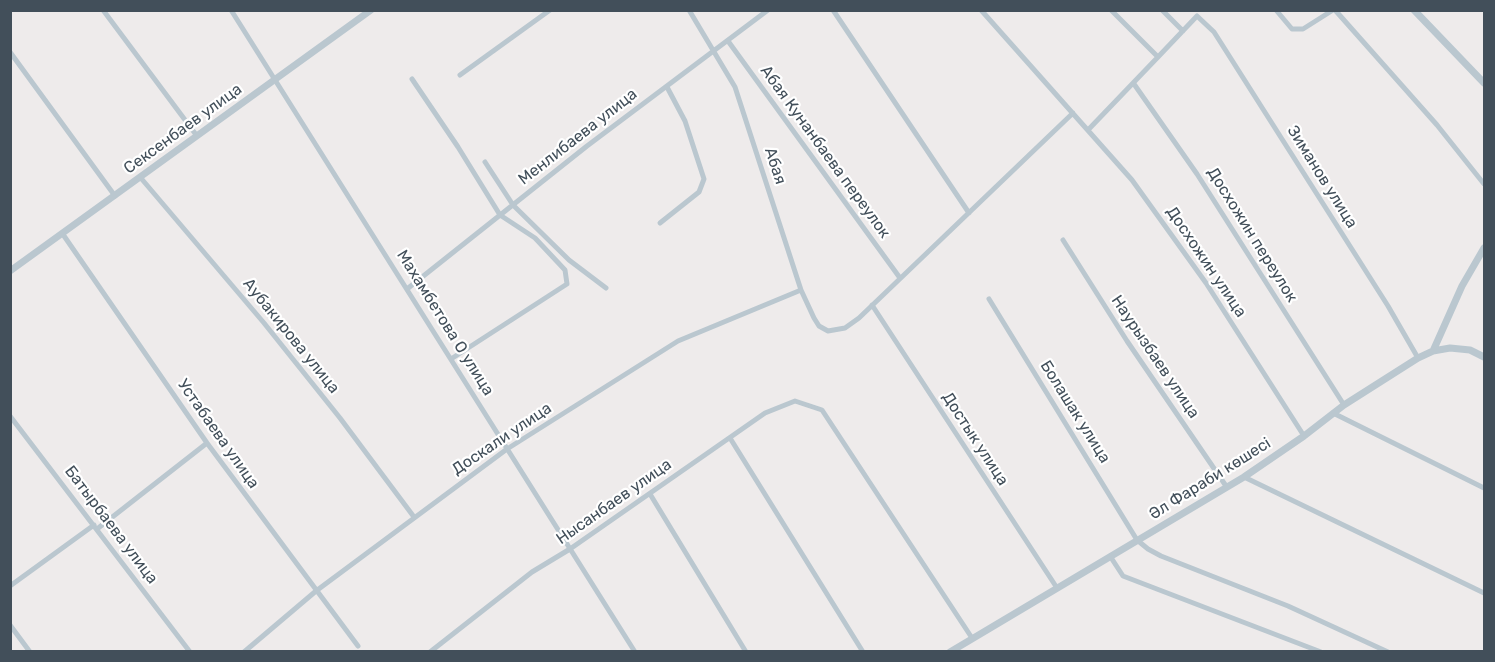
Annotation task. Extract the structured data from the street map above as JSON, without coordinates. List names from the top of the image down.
{
  "streets": {
    "street": [
      "Сексенбаев улица",
      "Менлибаева улица",
      "Абая Кунанбаева переулок",
      "Абая",
      "Зиманов улица",
      "Досхожин переулок",
      "Досхожин улица",
      "Махамбетова О улица",
      "Аубакирова улица",
      "Наурызбаев улица",
      "Болашак улица",
      "Устабаева улица",
      "Доскали улица",
      "Достык улица",
      "Әл Фараби көшесі",
      "Нысанбаев улица",
      "Батырбаева улица"
    ]
  },
  "crossings": [
    ["Сексенбаев улица", "Махамбетова О улица"],
    ["Сексенбаев улица", "Аубакирова улица"],
    ["Сексенбаев улица", "Устабаева улица"],
    ["Менлибаева улица", "Абая Кунанбаева переулок"],
    ["Менлибаева улица", "Абая"],
    ["Менлибаева улица", "Махамбетова О улица"],
    ["Абая", "Доскали улица"],
    ["Абая", "Достык улица"],
    ["Зиманов улица", "Әл Фараби көшесі"],
    ["Досхожин переулок", "Әл Фараби көшесі"],
    ["Досхожин улица", "Әл Фараби көшесі"],
    ["Махамбетова О улица", "Доскали улица"],
    ["Махамбетова О улица", "Нысанбаев улица"],
    ["Аубакирова улица", "Доскали улица"],
    ["Наурызбаев улица", "Әл Фараби көшесі"],
    ["Болашак улица", "Әл Фараби көшесі"],
    ["Устабаева улица", "Доскали улица"],
    ["Достык улица", "Әл Фараби көшесі"],
    ["Әл Фараби көшесі", "Нысанбаев улица"]
  ]
}
